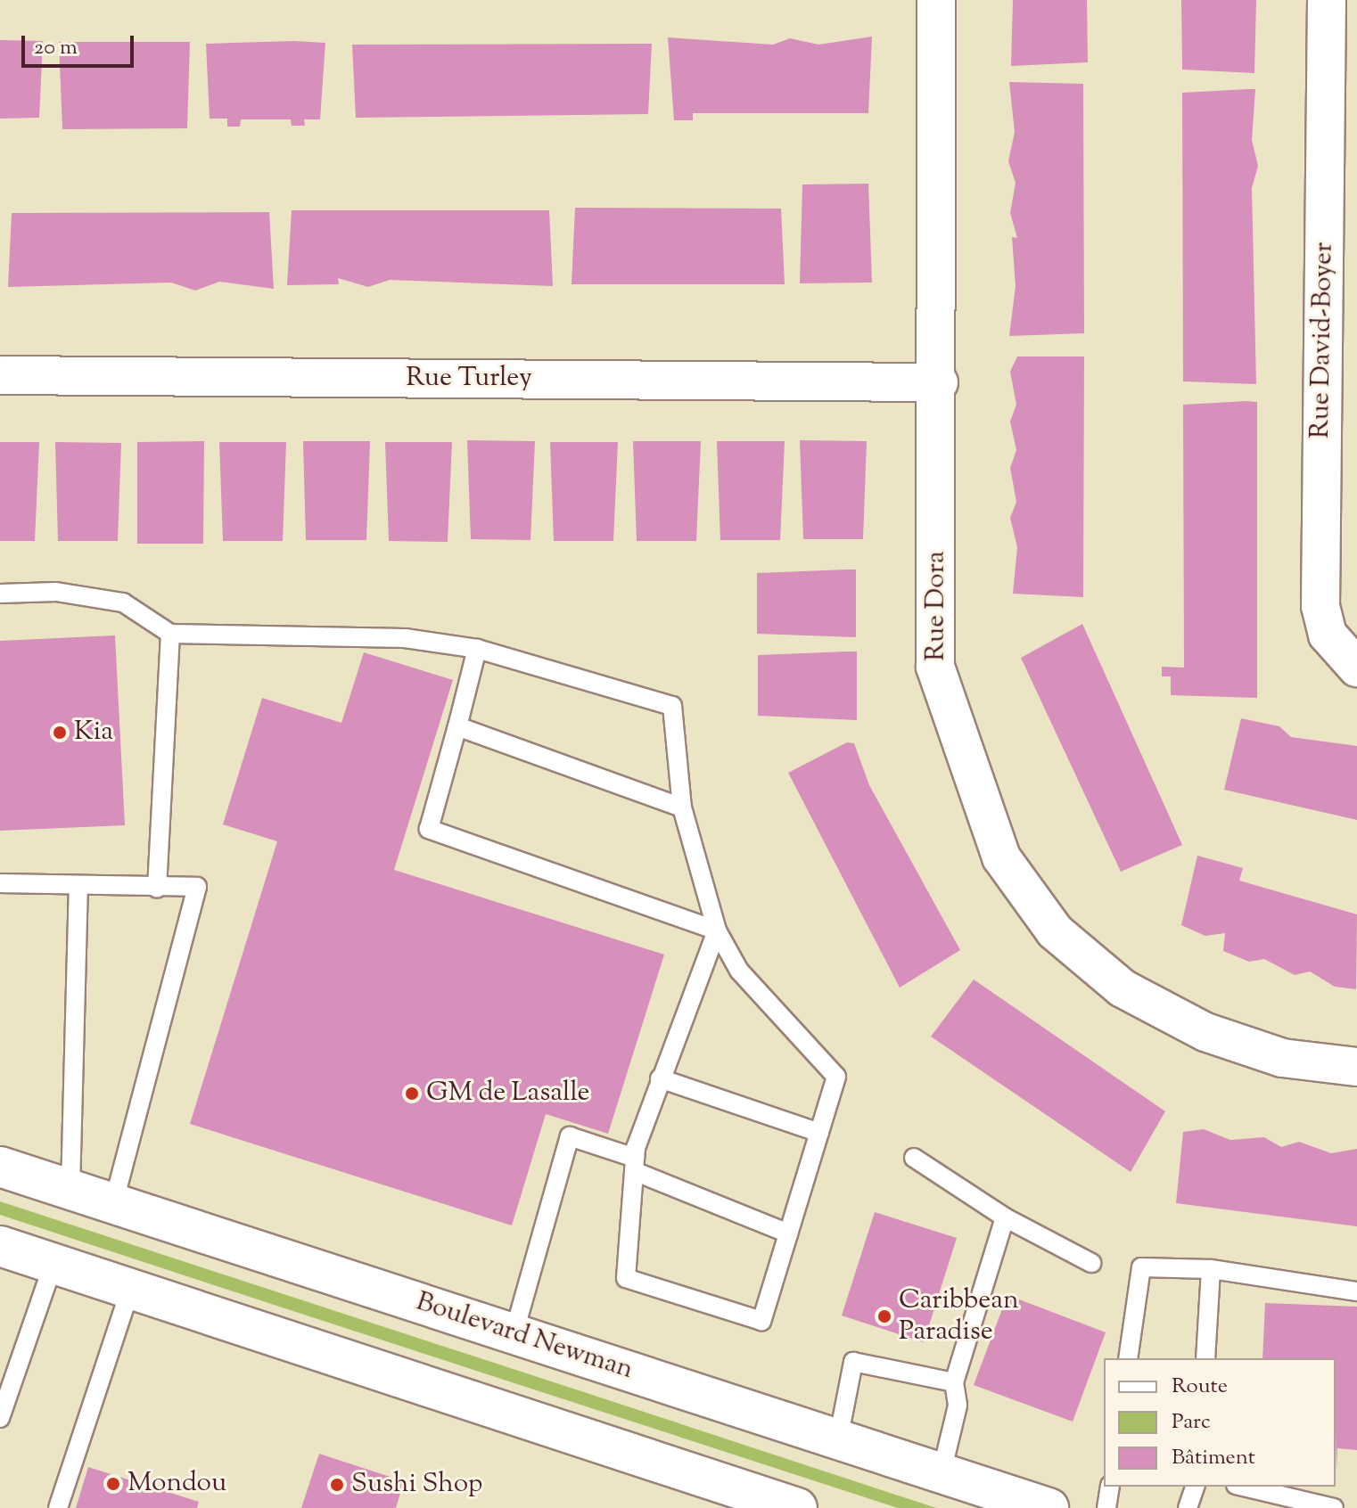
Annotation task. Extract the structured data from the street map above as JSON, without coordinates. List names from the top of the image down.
{
  "streets": {
    "main road": ["Boulevard Newman"],
    "street": ["Rue David-Boyer", "Rue Turley", "Rue Dora"]
  },
  "crossings": [
    ["Rue Turley", "Rue Dora"]
  ],
  "places": [
    "Kia",
    "GM de Lasalle",
    "Caribbean Paradise",
    "Mondou",
    "Sushi Shop"
  ],
  "legend": ["Route", "Parc", "Bâtiment"],
  "scale_bar": "20 m"
}
